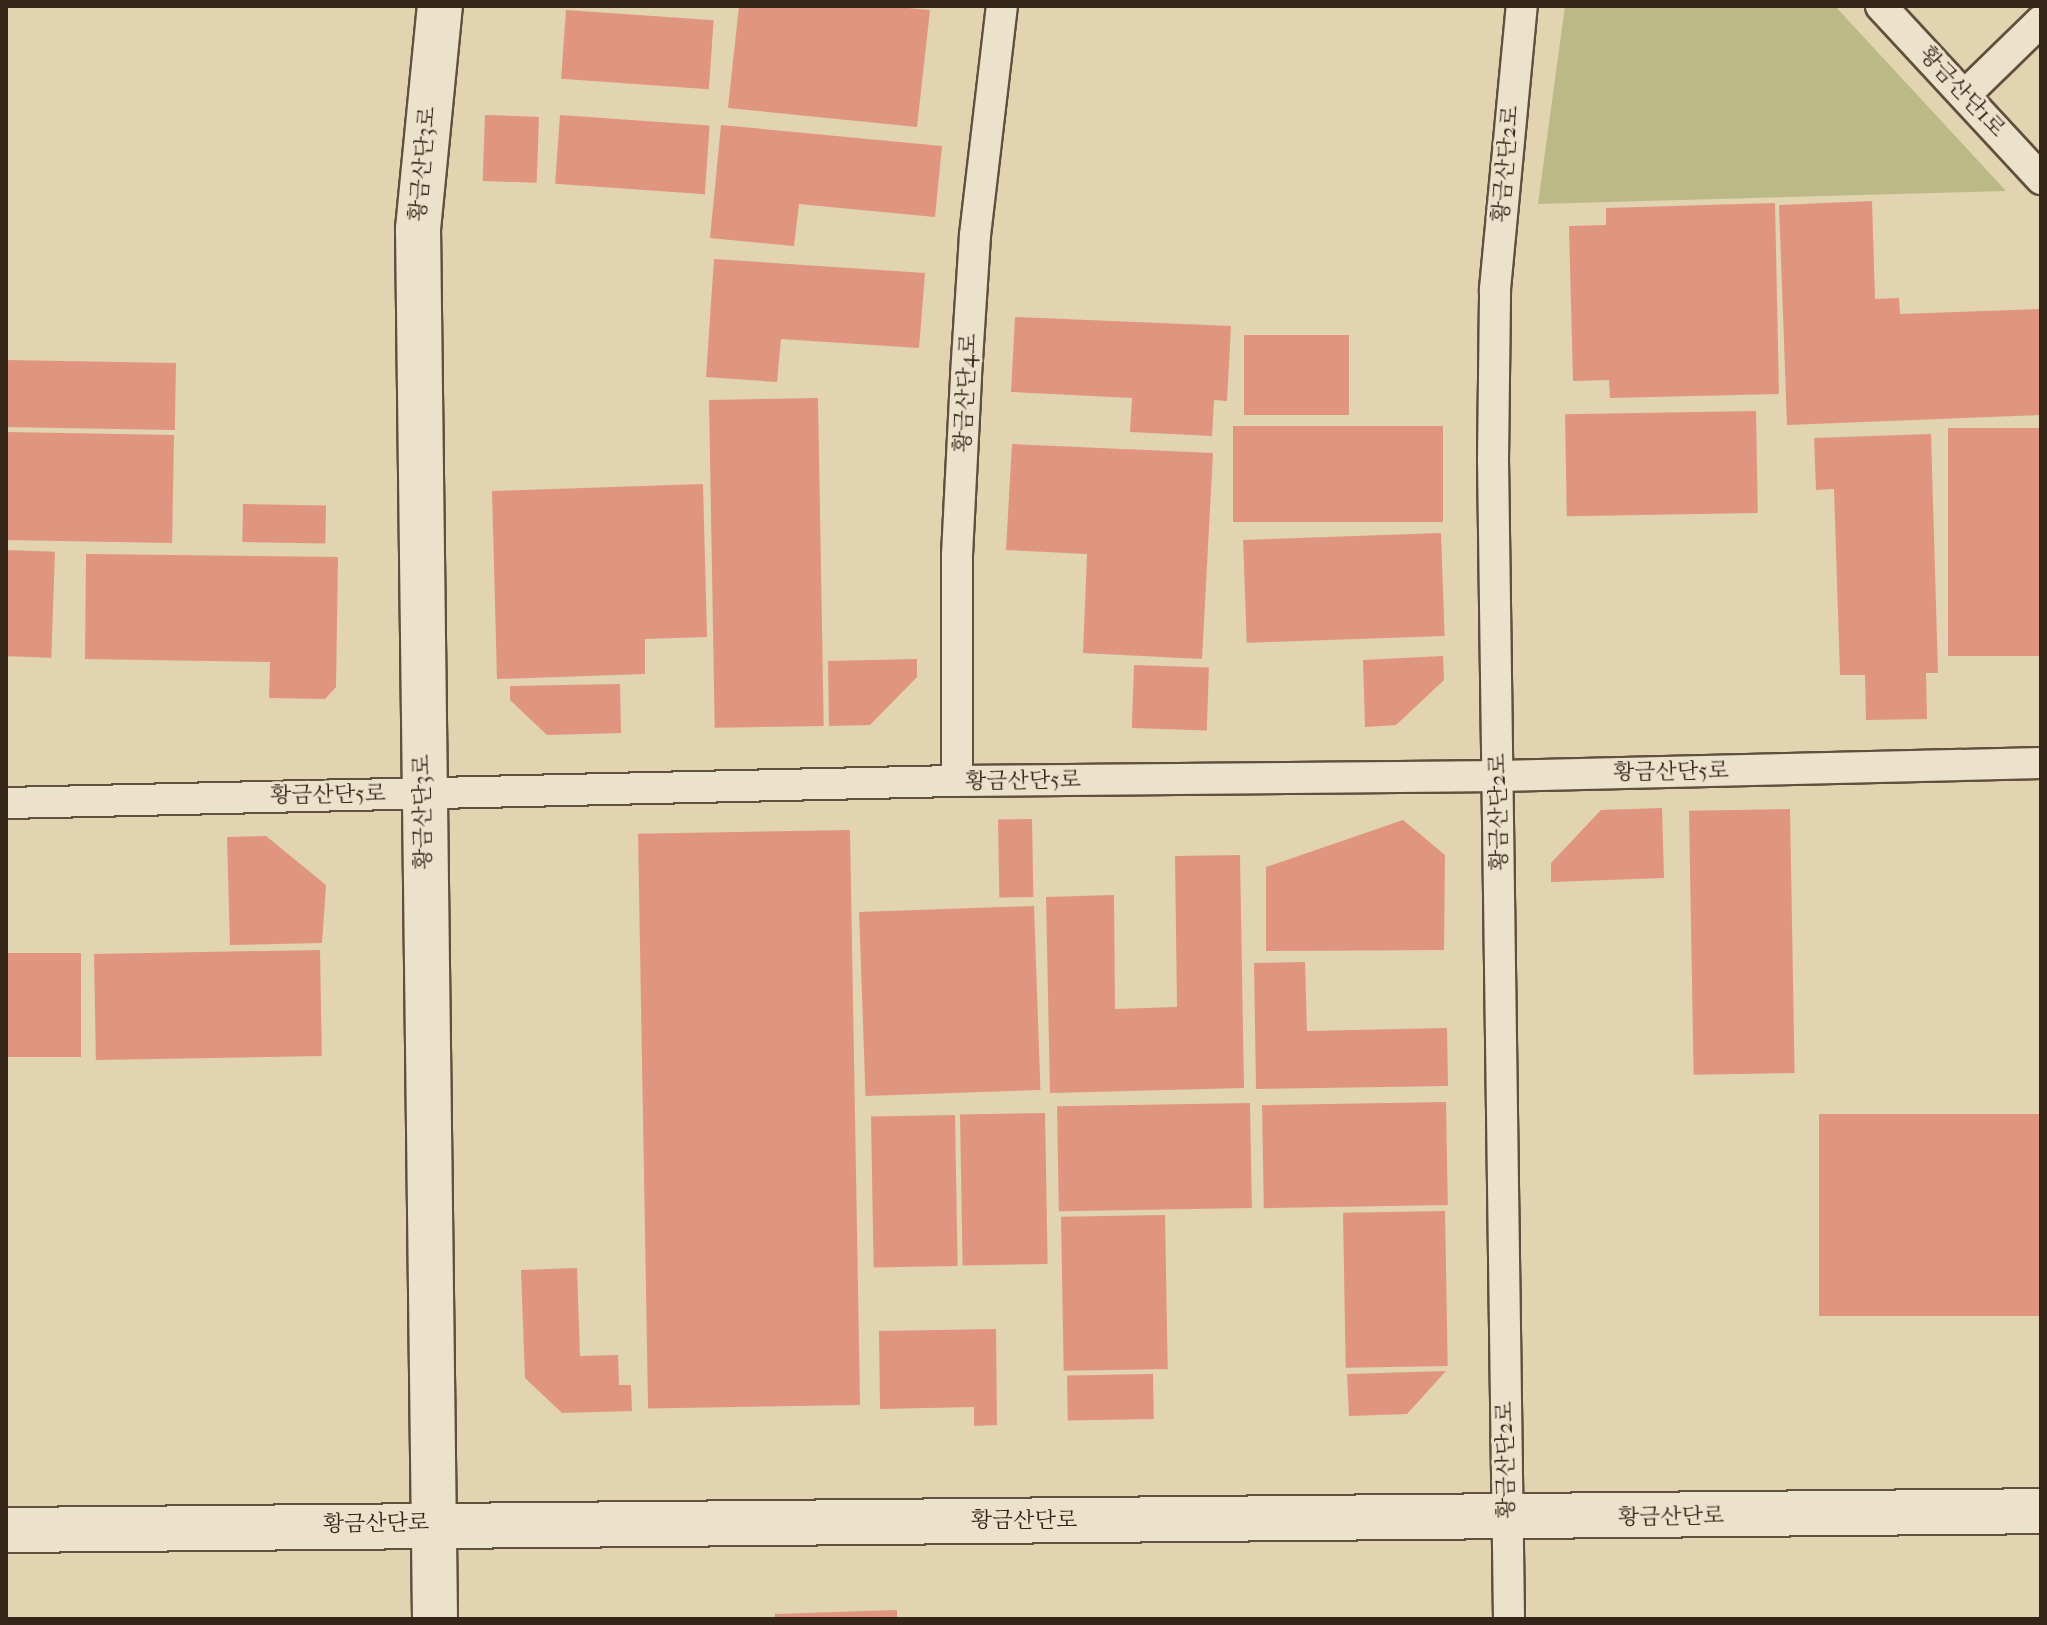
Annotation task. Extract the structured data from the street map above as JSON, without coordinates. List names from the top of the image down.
{
  "streets": {
    "street": [
      "황금산단1로",
      "황금산단3로",
      "황금산단2로",
      "황금산단4로",
      "황금산단5로",
      "황금산단로"
    ]
  },
  "crossings": [
    ["황금산단3로", "황금산단5로"],
    ["황금산단3로", "황금산단로"],
    ["황금산단2로", "황금산단5로"],
    ["황금산단2로", "황금산단로"],
    ["황금산단4로", "황금산단5로"]
  ]
}
